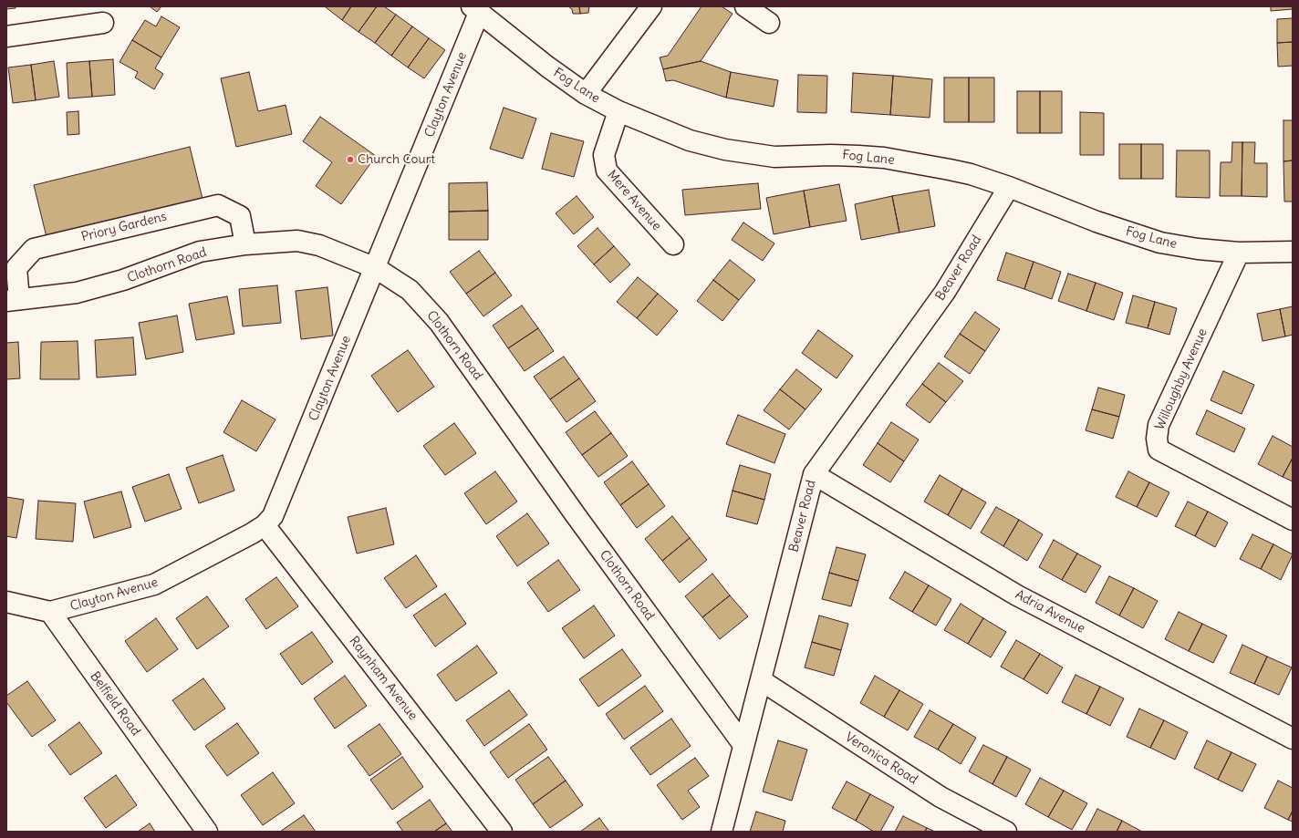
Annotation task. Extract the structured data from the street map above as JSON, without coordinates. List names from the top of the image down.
{
  "streets": {
    "street": [
      "Fog Lane",
      "Clayton Avenue",
      "Mere Avenue",
      "Priory Gardens",
      "Clothorn Road",
      "Beaver Road",
      "Willoughby Avenue",
      "Adria Avenue",
      "Raynham Avenue",
      "Belfield Road",
      "Veronica Road"
    ]
  },
  "crossings": [
    ["Fog Lane", "Clayton Avenue"],
    ["Fog Lane", "Mere Avenue"],
    ["Fog Lane", "Beaver Road"],
    ["Fog Lane", "Willoughby Avenue"],
    ["Clayton Avenue", "Clothorn Road"],
    ["Clayton Avenue", "Raynham Avenue"],
    ["Clayton Avenue", "Belfield Road"],
    ["Priory Gardens", "Clothorn Road"],
    ["Clothorn Road", "Beaver Road"],
    ["Beaver Road", "Adria Avenue"],
    ["Beaver Road", "Veronica Road"]
  ],
  "places": ["Church Court"]
}
